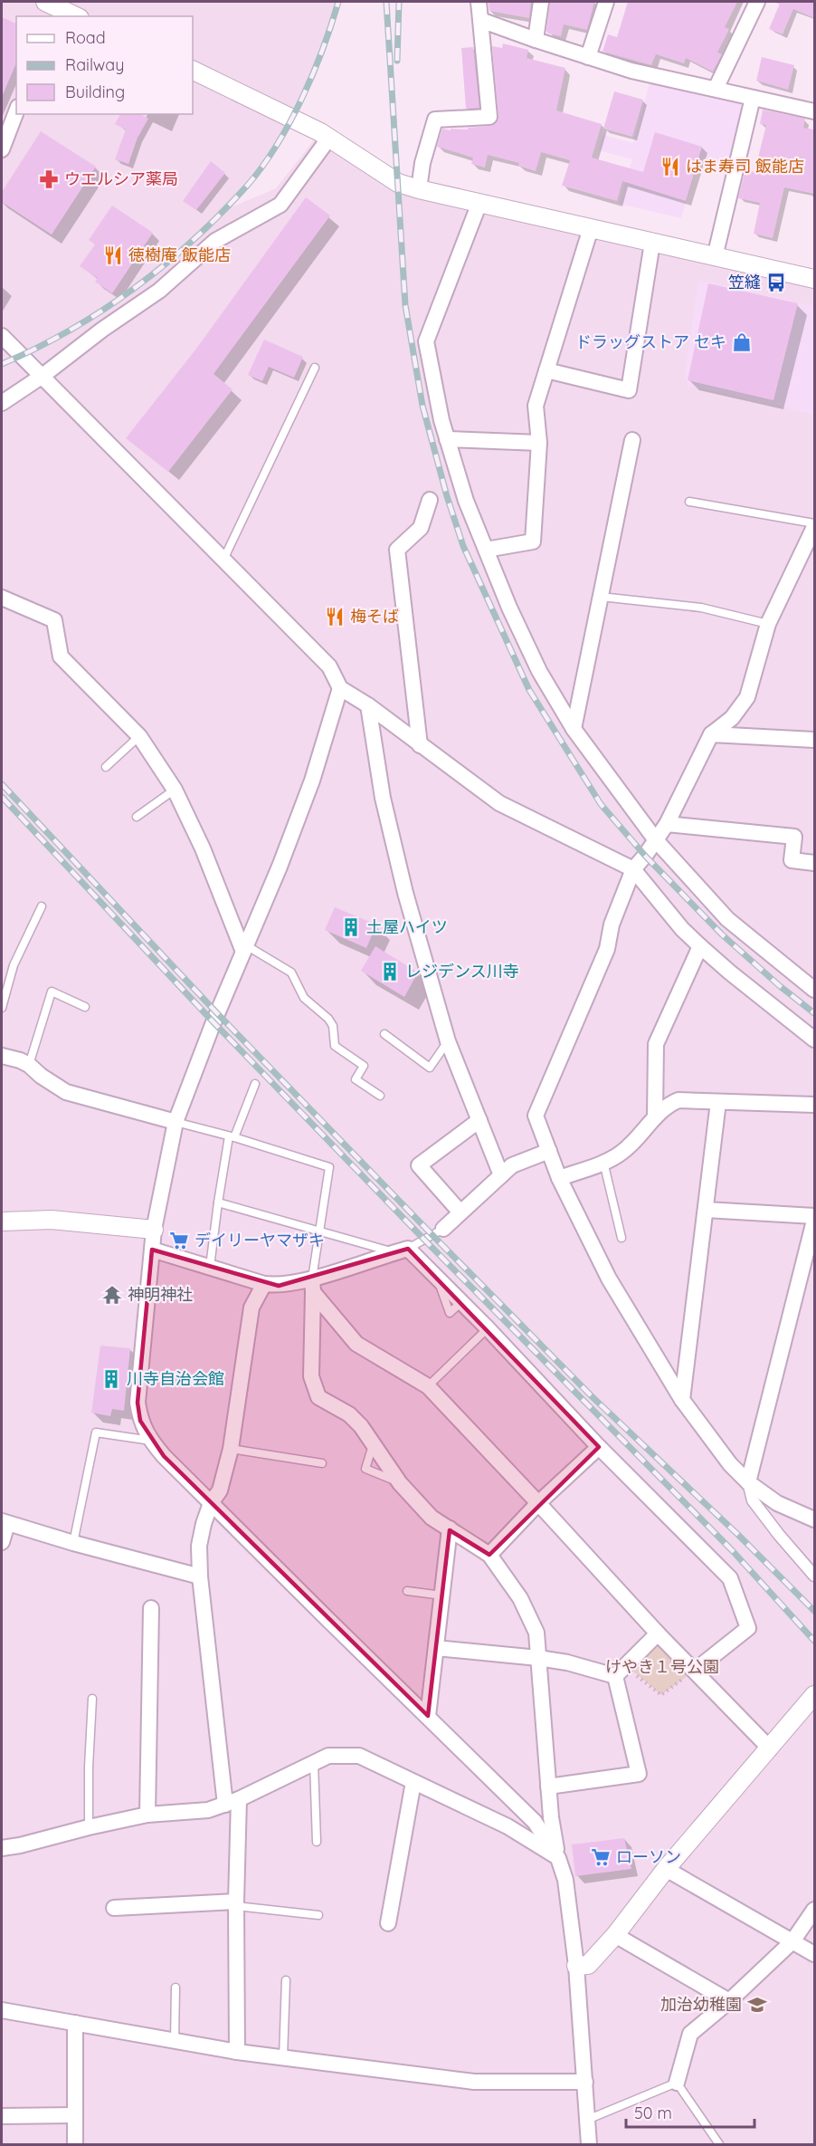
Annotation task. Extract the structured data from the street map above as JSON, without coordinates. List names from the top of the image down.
{
  "parks": ["けやき１号公園"],
  "places": {
    "restaurant": ["はま寿司 飯能店", "徳樹庵 飯能店", "梅そば"],
    "pharmacy": ["ウエルシア薬局"],
    "bus stop": ["笠縫"],
    "shop": ["ドラッグストア セキ"],
    "building": ["土屋ハイツ", "レジデンス川寺", "川寺自治会館"],
    "supermarket": ["デイリーヤマザキ", "ローソン"],
    "temple": ["神明神社"],
    "school or university": ["加治幼稚園"]
  },
  "legend": ["Road", "Railway", "Building"],
  "scale_bar": "50 m"
}
